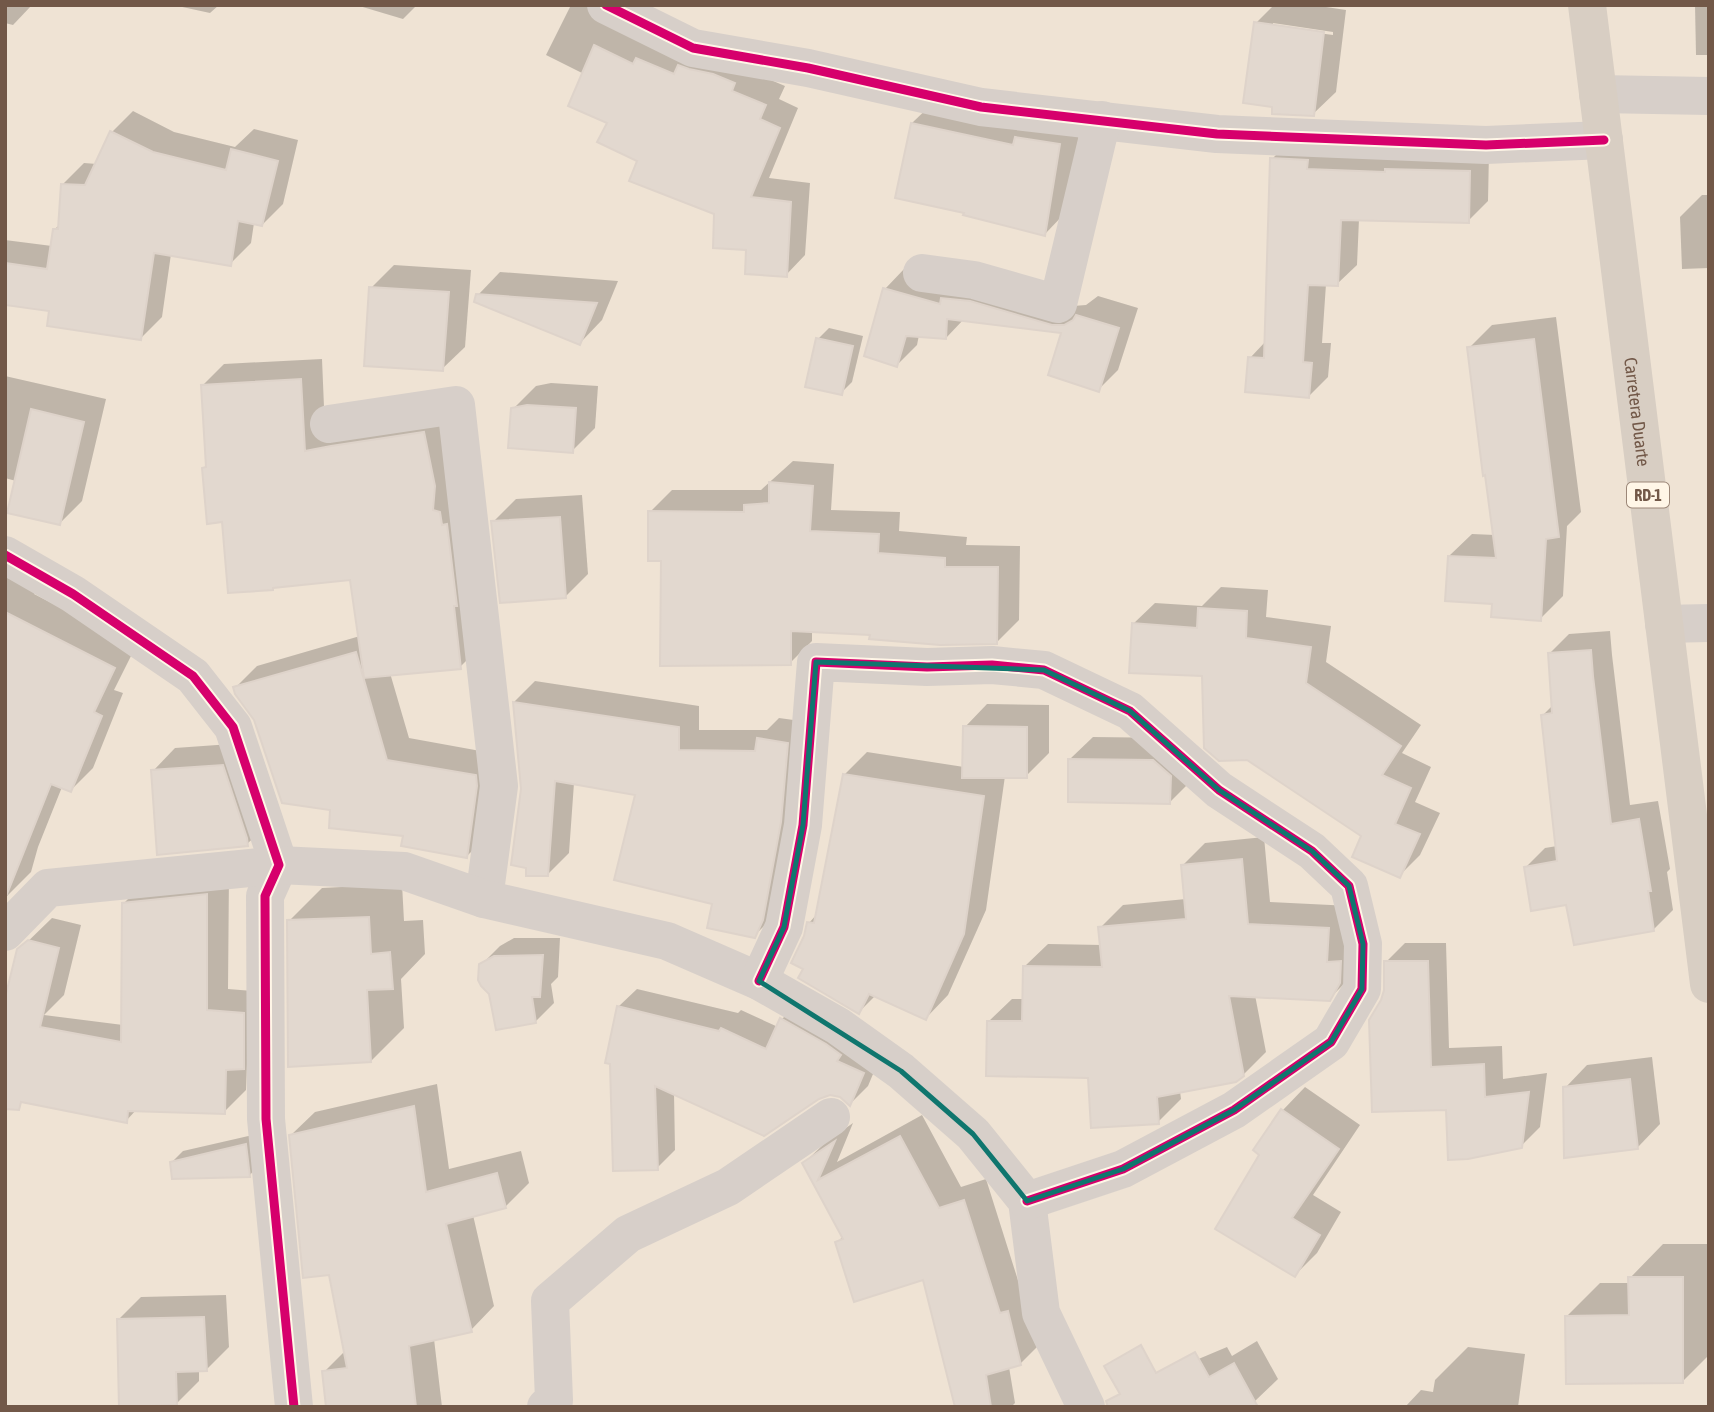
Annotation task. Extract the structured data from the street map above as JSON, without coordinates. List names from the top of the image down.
{
  "streets": {
    "main road": ["Carretera Duarte", "RD-1"]
  }
}
